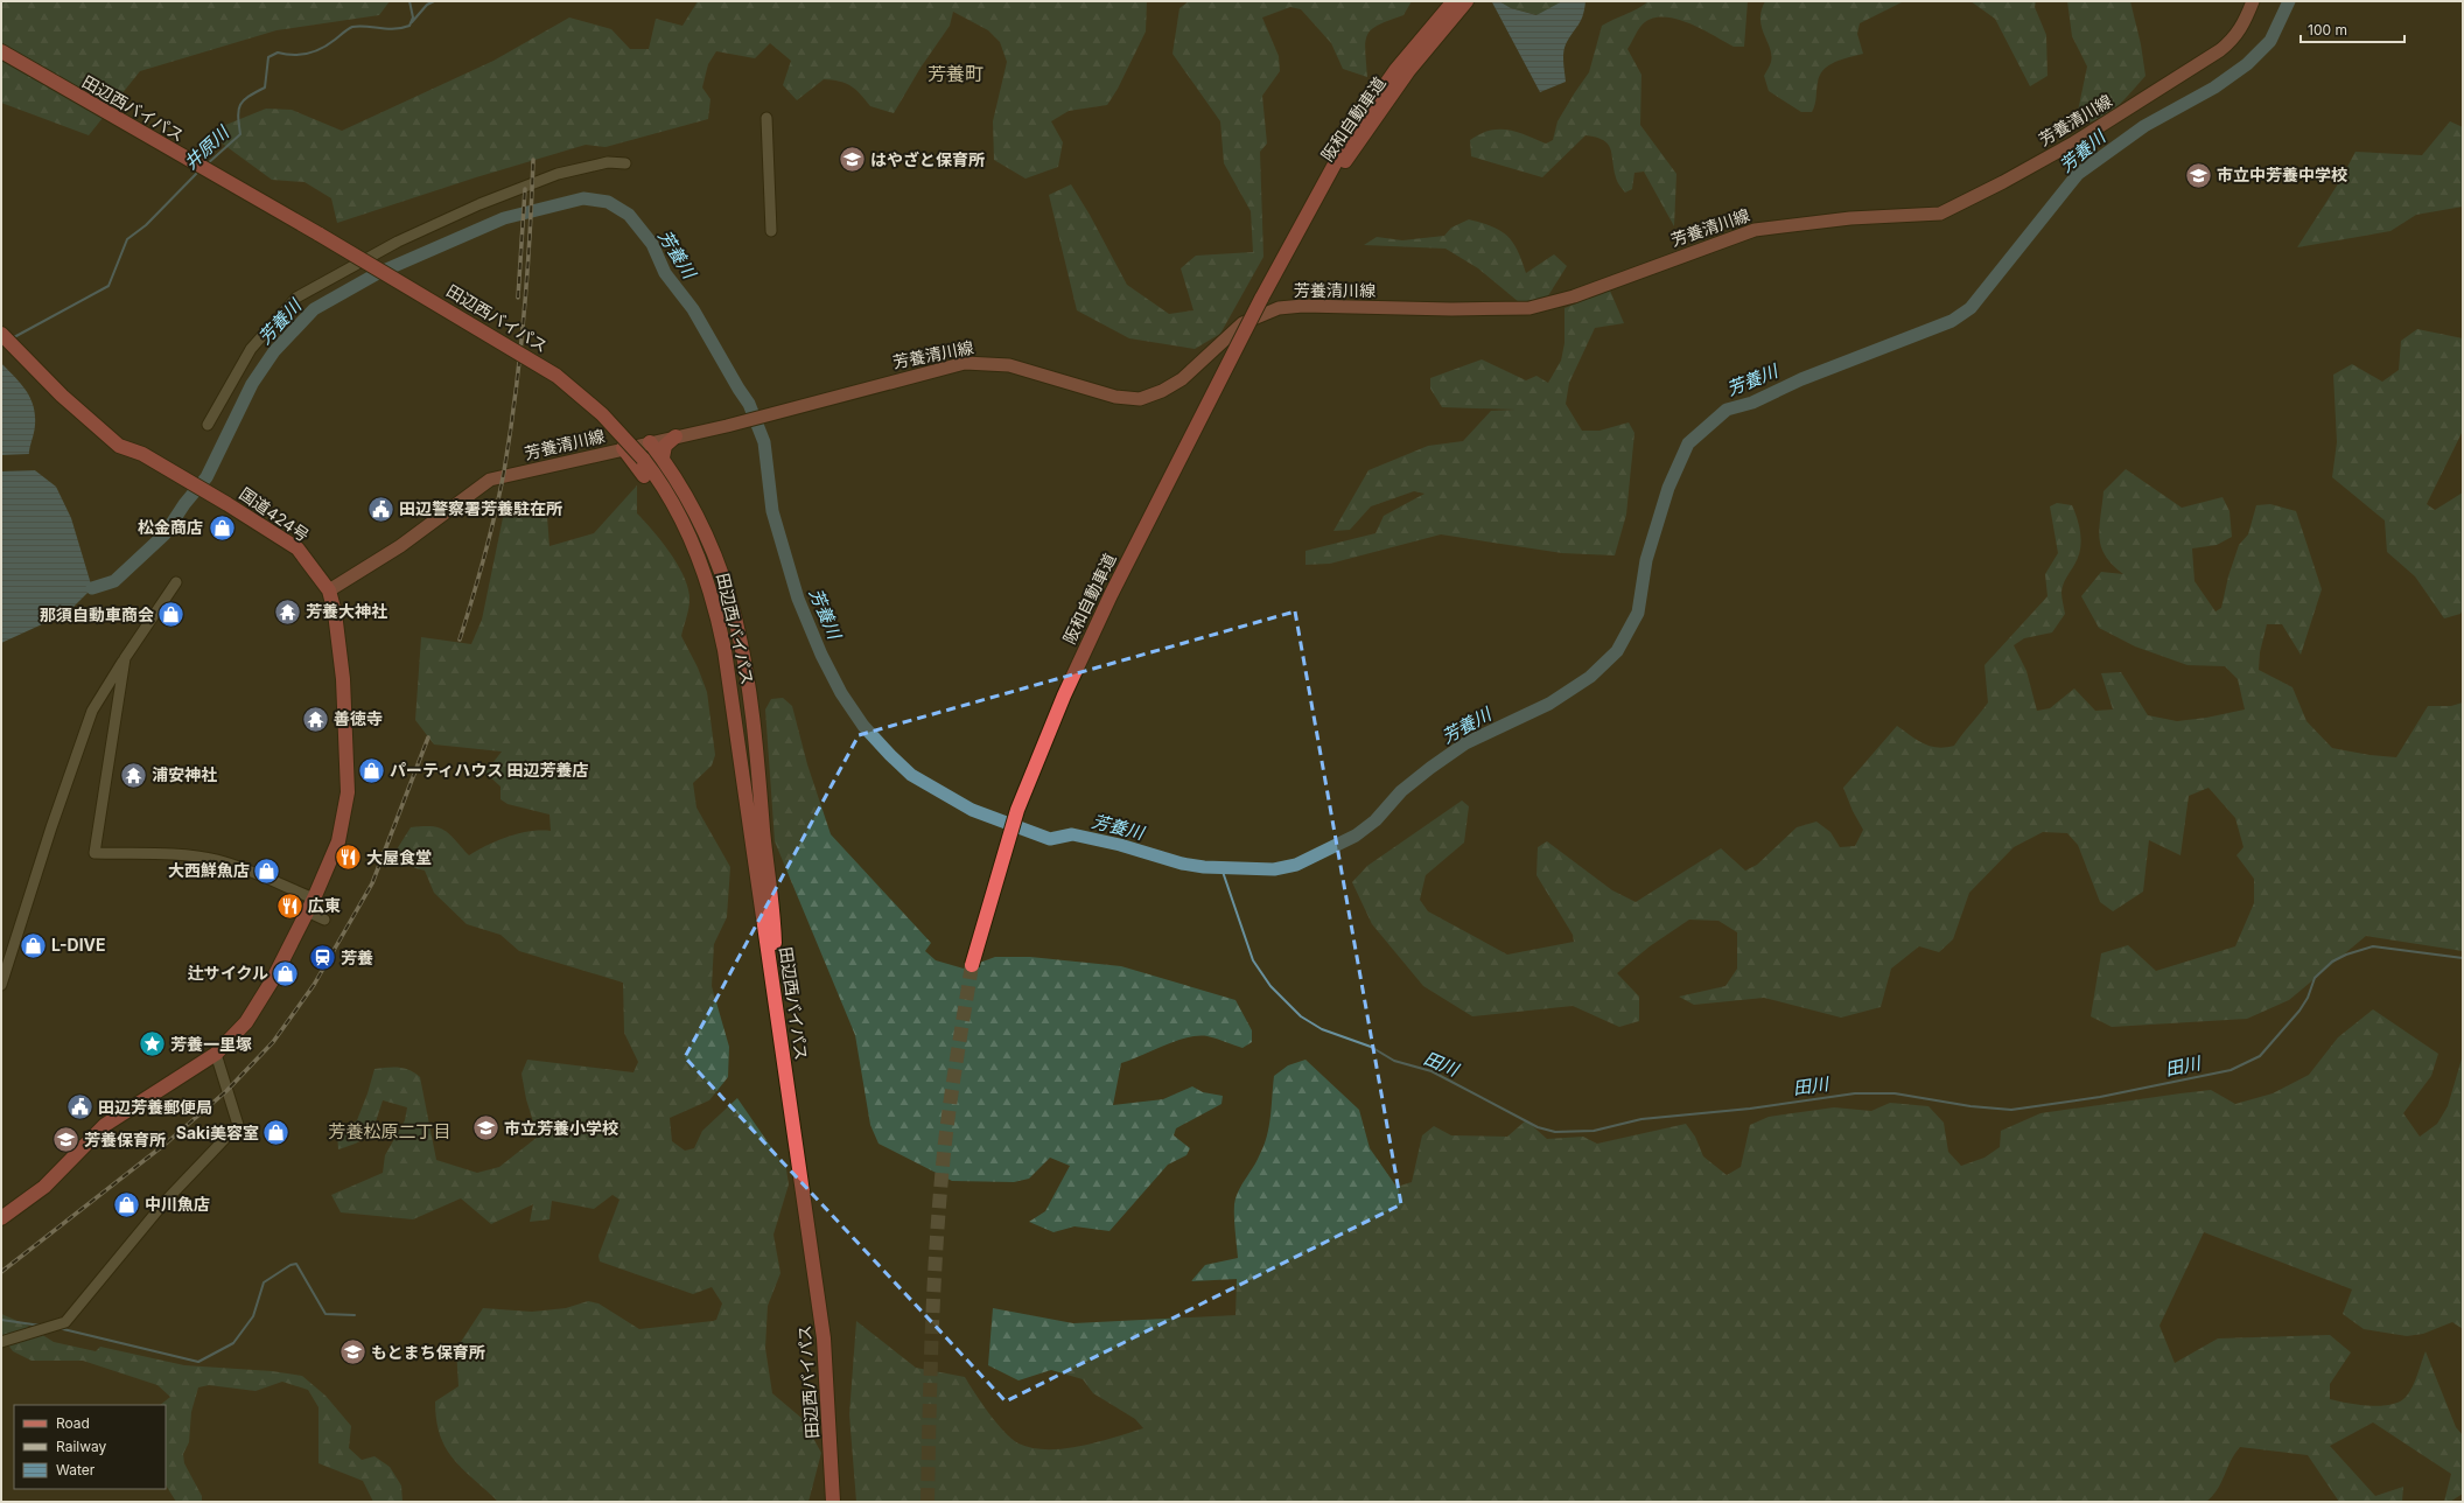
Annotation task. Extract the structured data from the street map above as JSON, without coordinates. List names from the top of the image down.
{
  "streets": {
    "highway": ["田辺西バイパス", "阪和自動車道", "国道424号"],
    "main road": ["芳養清川線"]
  },
  "crossings": [
    ["芳養清川線", "国道424号"]
  ],
  "districts": ["芳養町", "芳養松原二丁目"],
  "water": ["井原川", "芳養川", "田川"],
  "places": {
    "school or university": [
      "はやざと保育所",
      "市立中芳養中学校",
      "市立芳養小学校",
      "芳養保育所",
      "もとまち保育所"
    ],
    "public building": ["田辺警察署芳養駐在所", "田辺芳養郵便局"],
    "shop": [
      "松金商店",
      "那須自動車商会",
      "パーティハウス 田辺芳養店",
      "大西鮮魚店",
      "L-DIVE",
      "辻サイクル",
      "Saki美容室",
      "中川魚店"
    ],
    "temple": ["芳養大神社", "善徳寺", "浦安神社"],
    "restaurant": ["大屋食堂", "広東"],
    "station": ["芳養"],
    "place": ["芳養一里塚"]
  },
  "legend": ["Road", "Railway", "Water"],
  "scale_bar": "100 m"
}
